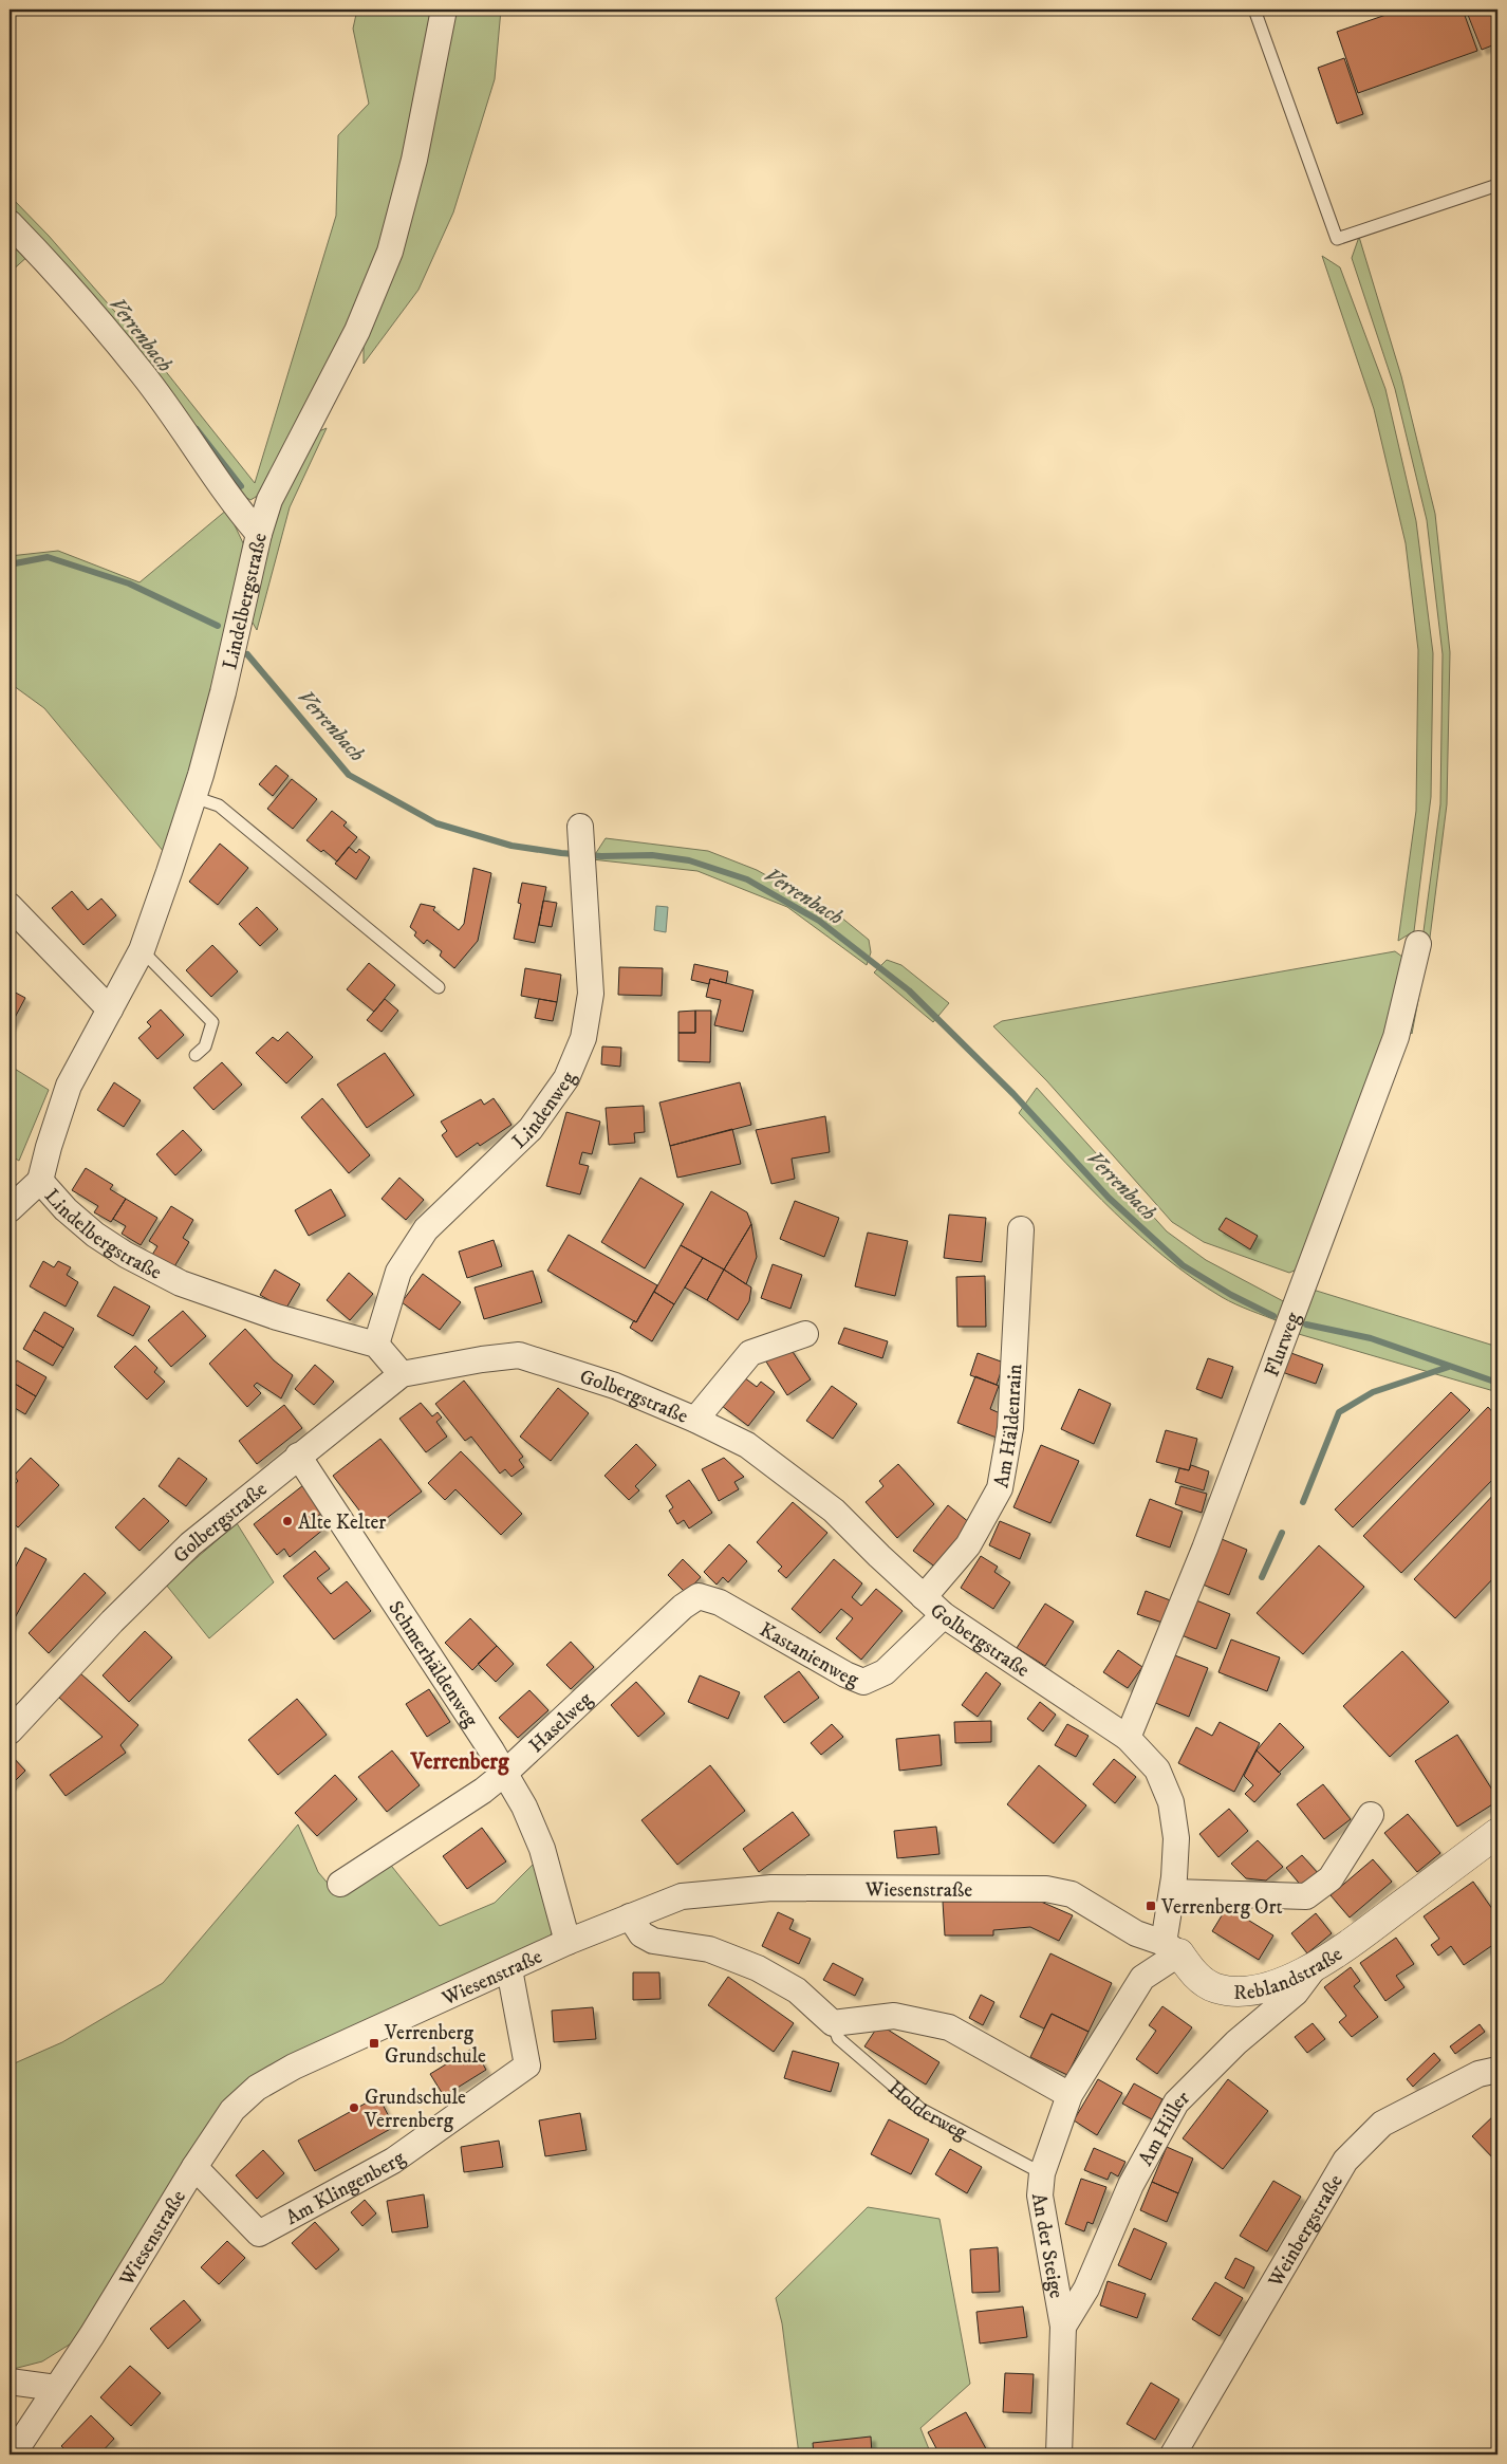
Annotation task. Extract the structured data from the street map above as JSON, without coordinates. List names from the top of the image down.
{
  "streets": {
    "street": [
      "Lindelbergstraße",
      "Lindenweg",
      "Flurweg",
      "Golbergstraße",
      "Am Häldenrain",
      "Kastanienweg",
      "Schmerhäldenweg",
      "Haselweg",
      "Wiesenstraße",
      "Reblandstraße",
      "Holderweg",
      "Am Hiller",
      "Am Klingenberg",
      "Weinbergstraße",
      "An der Steige"
    ]
  },
  "crossings": [
    ["Lindelbergstraße", "Lindenweg"],
    ["Flurweg", "Golbergstraße"],
    ["Golbergstraße", "Am Häldenrain"],
    ["Golbergstraße", "Kastanienweg"],
    ["Golbergstraße", "Schmerhäldenweg"],
    ["Golbergstraße", "Wiesenstraße"],
    ["Golbergstraße", "Reblandstraße"],
    ["Golbergstraße", "An der Steige"],
    ["Kastanienweg", "Haselweg"],
    ["Schmerhäldenweg", "Haselweg"],
    ["Schmerhäldenweg", "Wiesenstraße"],
    ["Wiesenstraße", "Reblandstraße"],
    ["Wiesenstraße", "Holderweg"],
    ["Wiesenstraße", "Am Klingenberg"],
    ["Wiesenstraße", "An der Steige"],
    ["Reblandstraße", "Am Hiller"],
    ["Reblandstraße", "An der Steige"],
    ["Holderweg", "An der Steige"],
    ["Am Hiller", "An der Steige"]
  ],
  "districts": ["Verrenberg"],
  "water": ["Verrenbach"],
  "places": {
    "other": ["Alte Kelter", "Grundschule Verrenberg"],
    "transit": ["Verrenberg Ort", "Verrenberg Grundschule"]
  }
}
